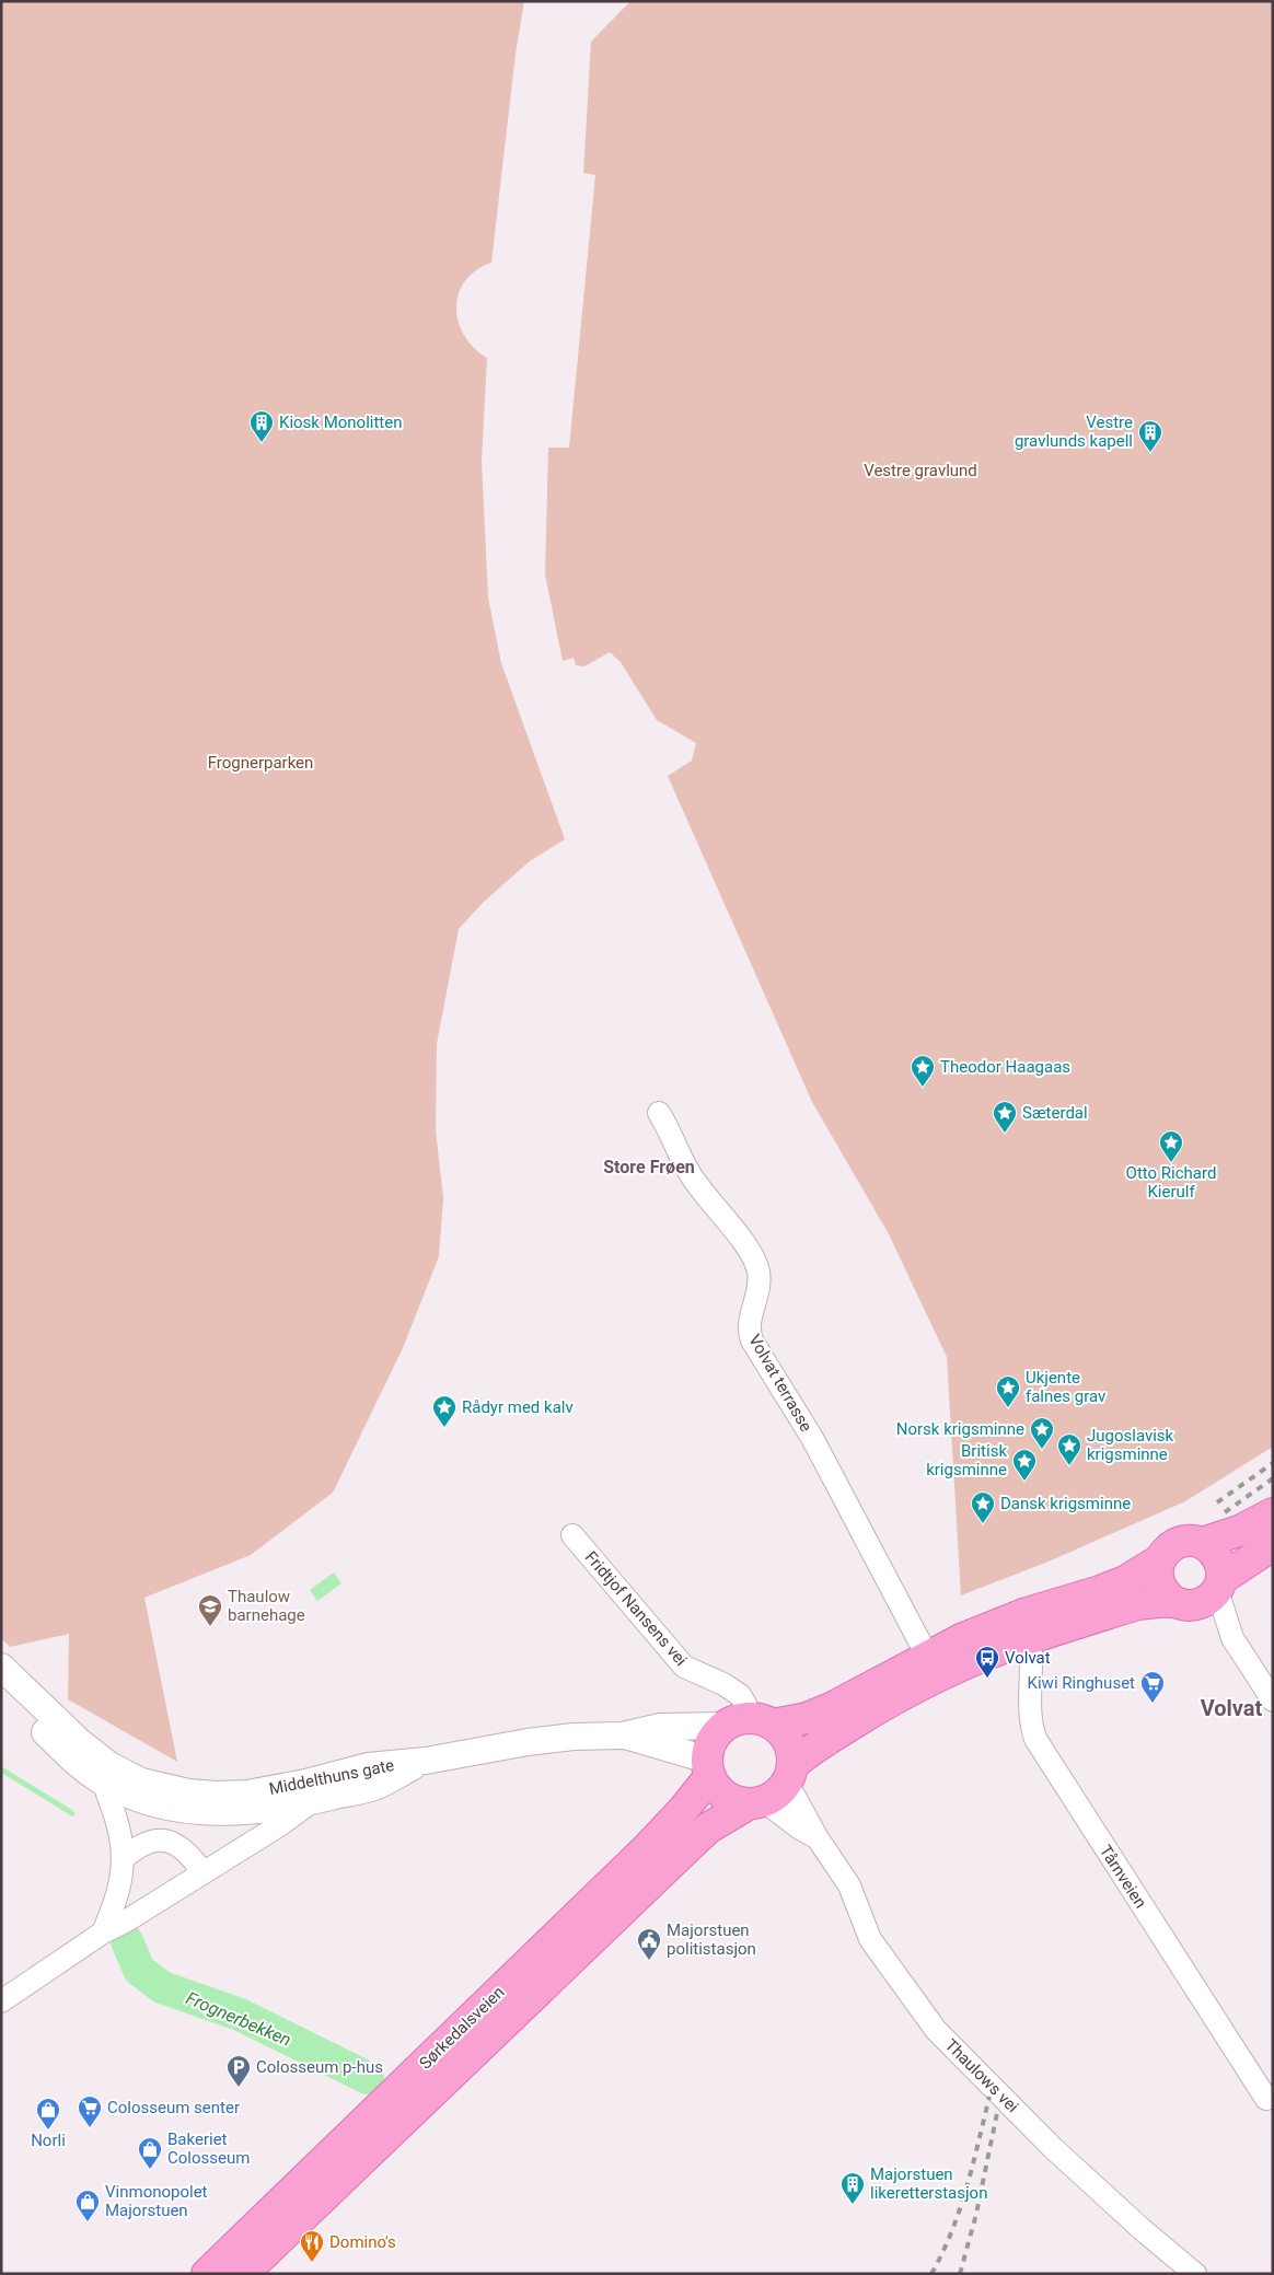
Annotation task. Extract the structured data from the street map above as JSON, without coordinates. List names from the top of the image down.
{
  "streets": {
    "main road": ["Sørkedalsveien"],
    "street": [
      "Volvat terrasse",
      "Fridtjof Nansens vei",
      "Middelthuns gate",
      "Tårnveien",
      "Thaulows vei"
    ]
  },
  "crossings": [
    ["Fridtjof Nansens vei", "Sørkedalsveien"],
    ["Fridtjof Nansens vei", "Thaulows vei"],
    ["Sørkedalsveien", "Thaulows vei"]
  ],
  "districts": ["Store Frøen", "Volvat"],
  "water": ["Frognerbekken"],
  "parks": ["Vestre gravlund", "Frognerparken"],
  "places": {
    "building": ["Kiosk Monolitten", "Vestre gravlunds kapell", "Majorstuen likeretterstasjon"],
    "place": [
      "Theodor Haagaas",
      "Sæterdal",
      "Otto Richard Kierulf",
      "Ukjente falnes grav",
      "Rådyr med kalv",
      "Norsk krigsminne",
      "Jugoslavisk krigsminne",
      "Britisk krigsminne",
      "Dansk krigsminne"
    ],
    "school or university": ["Thaulow barnehage"],
    "bus stop": ["Volvat"],
    "supermarket": ["Kiwi Ringhuset", "Colosseum senter"],
    "public building": ["Majorstuen politistasjon"],
    "parking": ["Colosseum p-hus"],
    "shop": ["Norli", "Bakeriet Colosseum", "Vinmonopolet Majorstuen"],
    "restaurant": ["Domino's"]
  }
}
